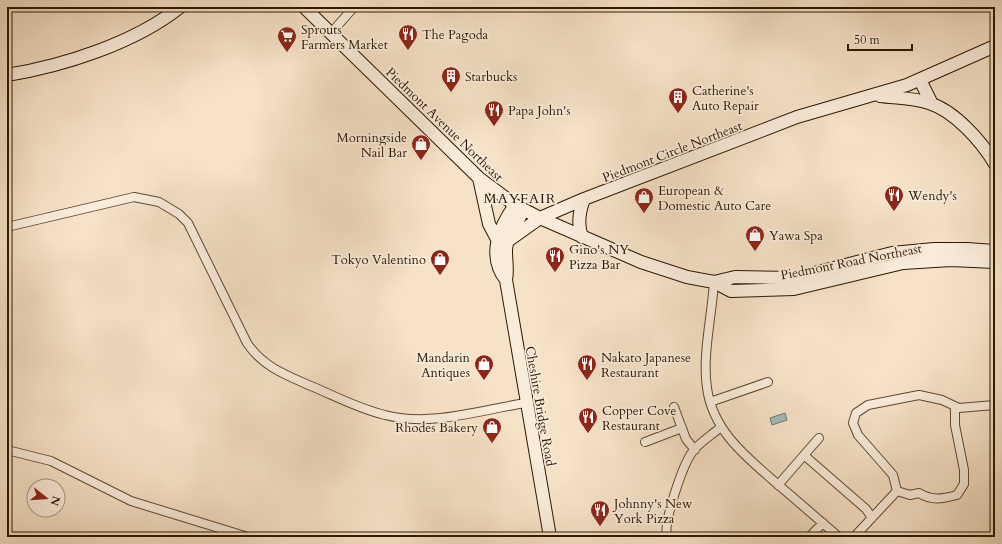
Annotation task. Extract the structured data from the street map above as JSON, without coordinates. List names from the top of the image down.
{
  "streets": {
    "main road": [
      "Piedmont Avenue Northeast",
      "Piedmont Circle Northeast",
      "Piedmont Road Northeast",
      "Cheshire Bridge Road"
    ]
  },
  "crossings": [
    ["Piedmont Avenue Northeast", "Piedmont Circle Northeast"],
    ["Piedmont Avenue Northeast", "Piedmont Road Northeast"],
    ["Piedmont Circle Northeast", "Piedmont Road Northeast"],
    ["Piedmont Circle Northeast", "Cheshire Bridge Road"]
  ],
  "districts": ["MAYFAIR"],
  "places": {
    "restaurant": [
      "The Pagoda",
      "Papa John's",
      "Wendy's",
      "Gino's NY Pizza Bar",
      "Nakato Japanese Restaurant",
      "Copper Cove Restaurant",
      "Johnny's New York Pizza"
    ],
    "supermarket": ["Sprouts Farmers Market"],
    "building": ["Starbucks", "Catherine's Auto Repair"],
    "shop": [
      "Morningside Nail Bar",
      "European & Domestic Auto Care",
      "Yawa Spa",
      "Tokyo Valentino",
      "Mandarin Antiques",
      "Rhodes Bakery"
    ]
  },
  "scale_bar": "50 m",
  "north": "right"
}
